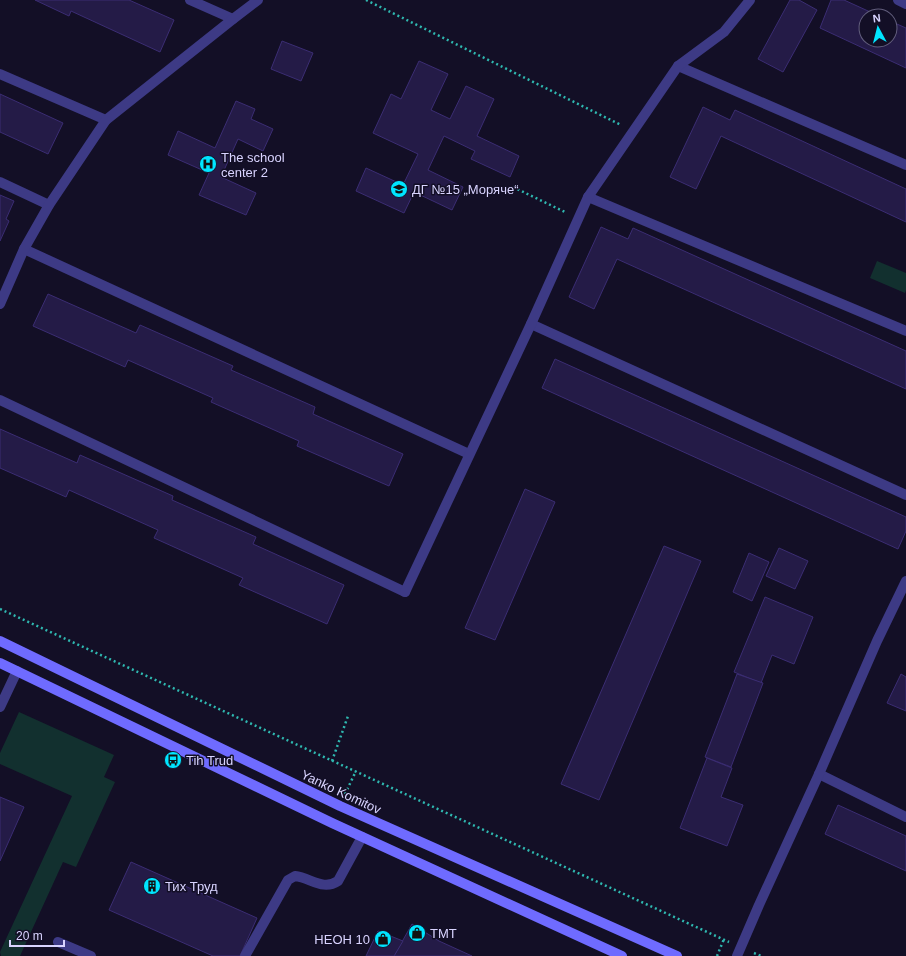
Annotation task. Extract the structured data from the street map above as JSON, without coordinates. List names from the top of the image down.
{
  "streets": {
    "main road": ["Yanko Komitov"]
  },
  "places": {
    "hospital": ["The school center 2"],
    "school or university": ["ДГ №15 „Моряче“"],
    "bus stop": ["Tih Trud"],
    "building": ["Тих Труд"],
    "shop": ["TMT", "НЕОН 10"]
  },
  "scale_bar": "20 m",
  "north": "top"
}
